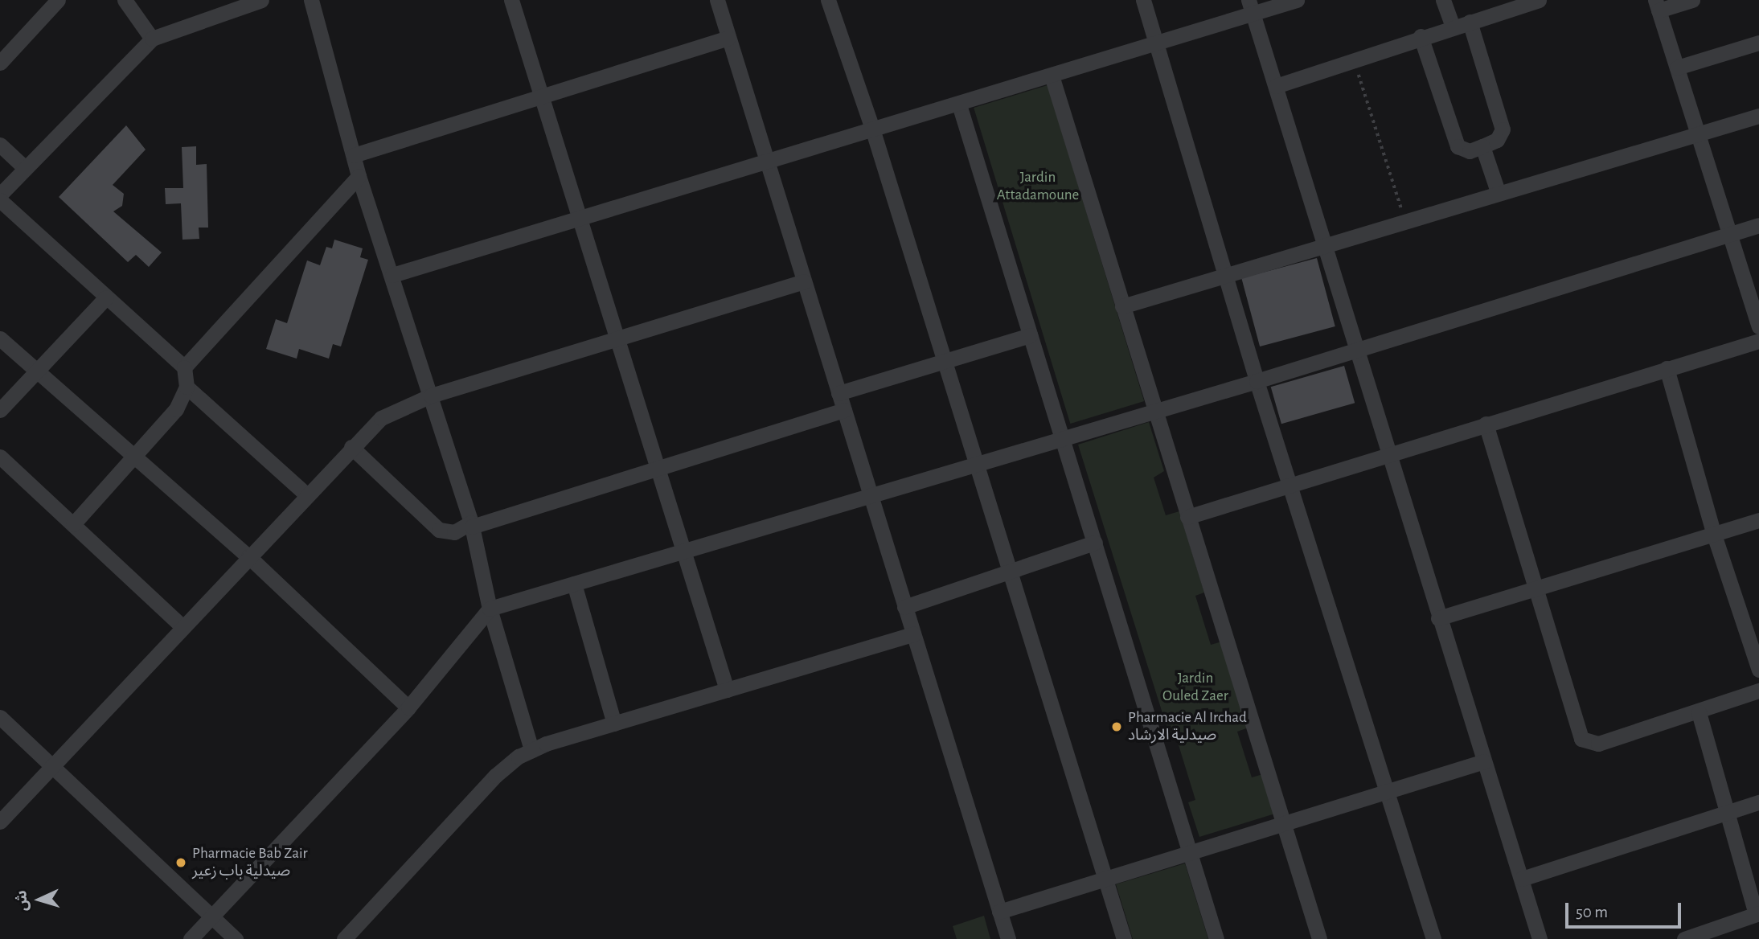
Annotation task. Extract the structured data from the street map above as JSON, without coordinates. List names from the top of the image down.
{
  "parks": ["Jardin Attadamoune", "Jardin Ouled Zaer"],
  "places": ["Pharmacie Al Irchad صيدلية الارشاد", "Pharmacie Bab Zair صيدلية باب زعير"],
  "scale_bar": "50 m",
  "north": "left"
}
